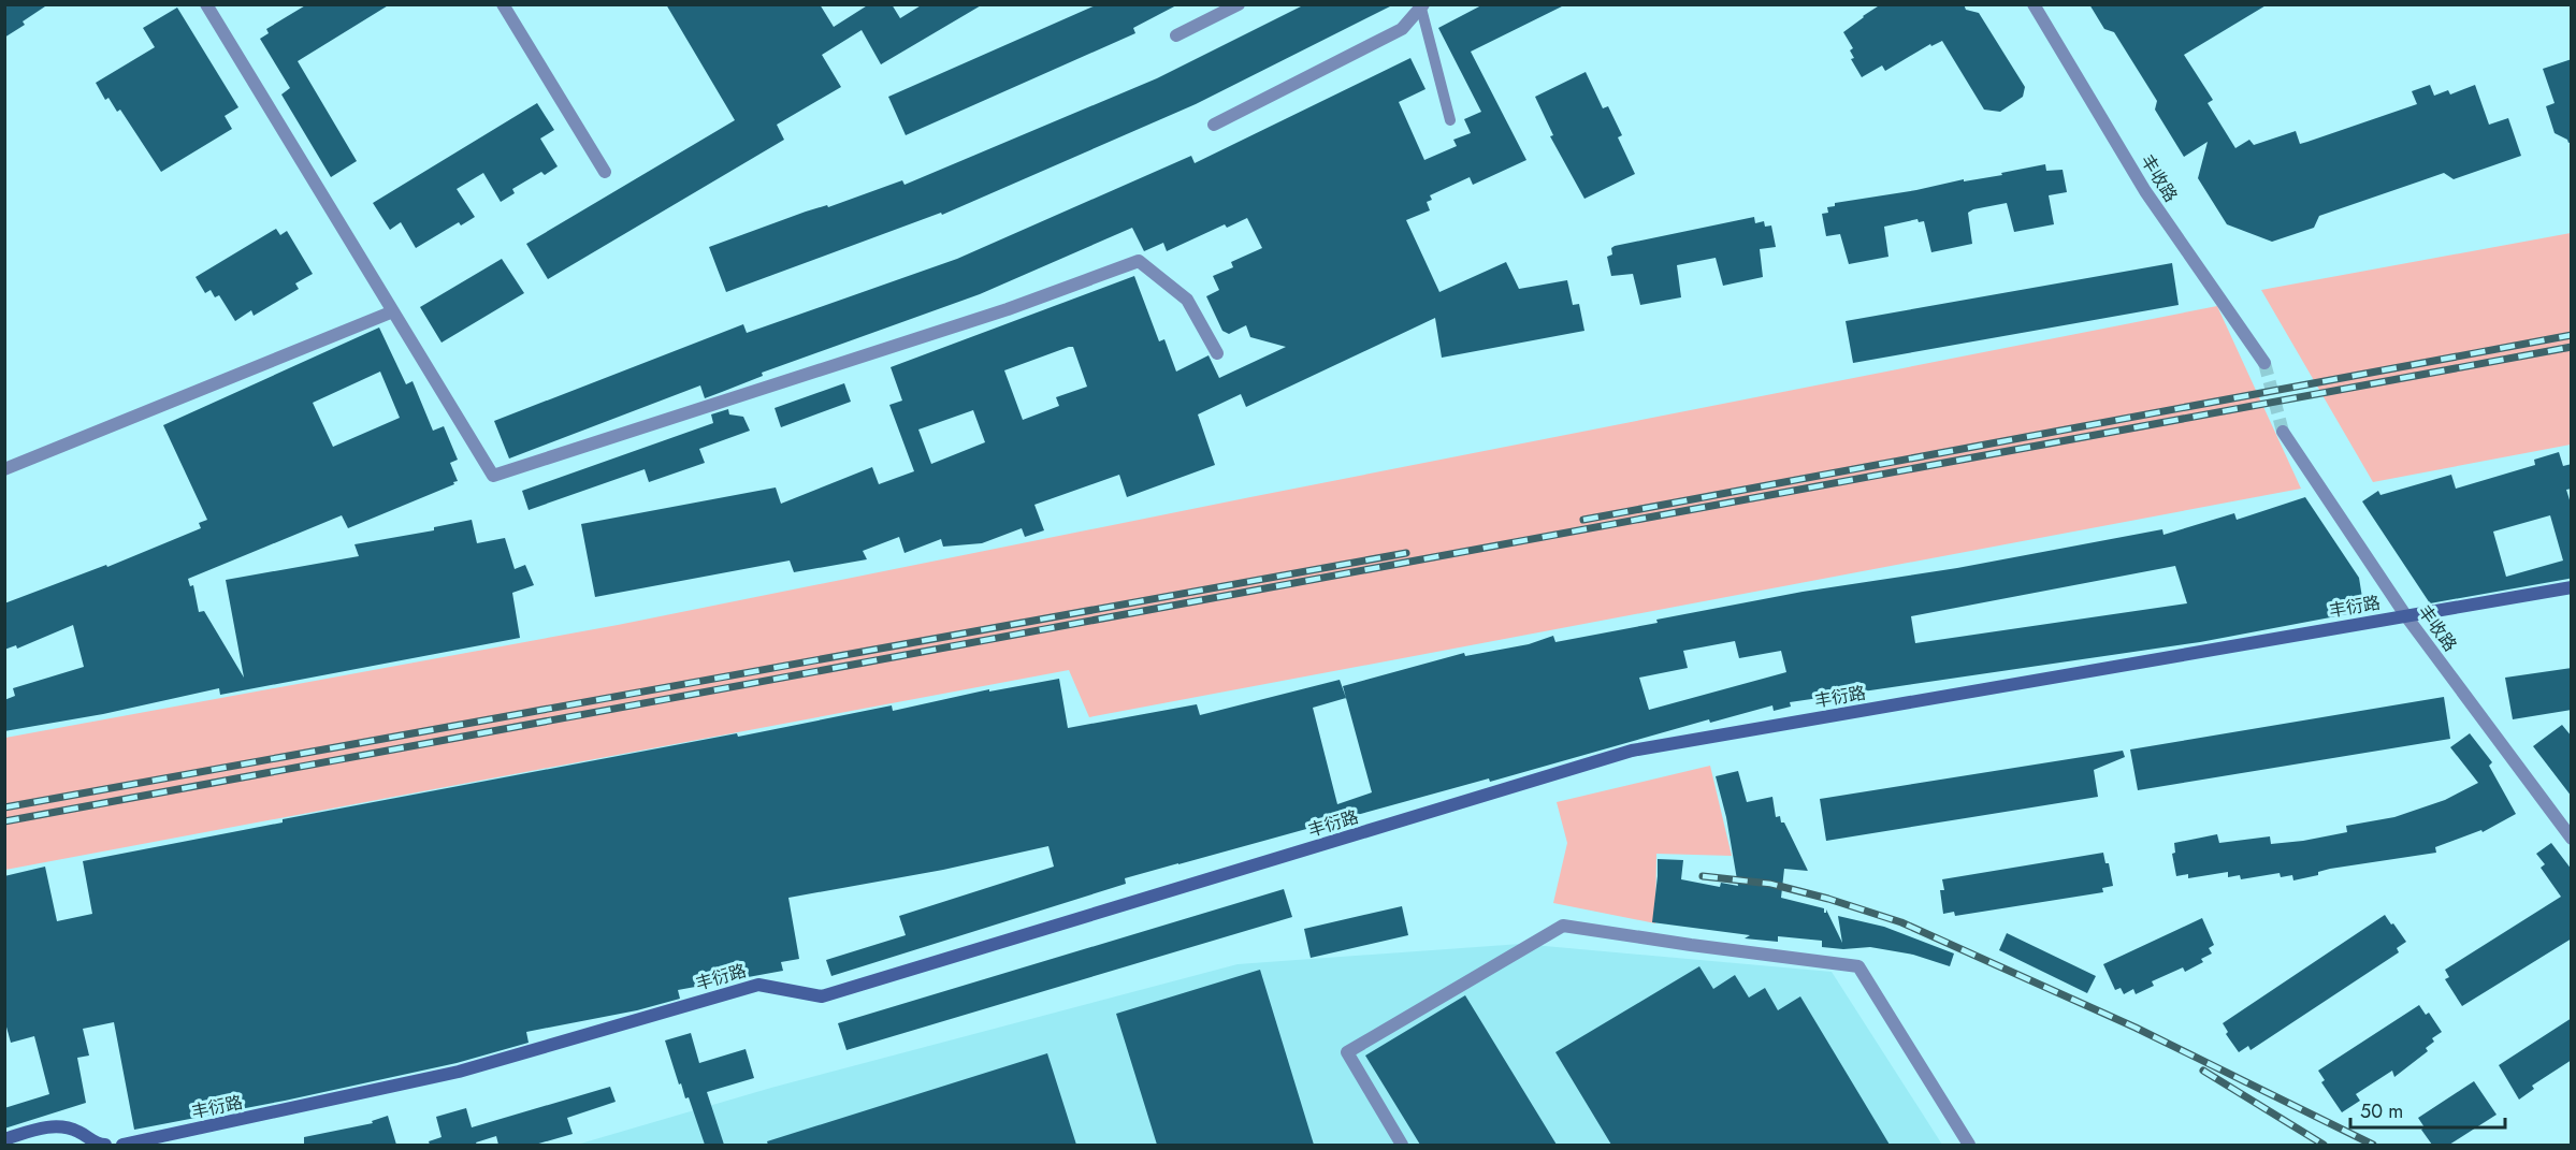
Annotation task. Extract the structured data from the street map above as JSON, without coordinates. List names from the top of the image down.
{
  "streets": {
    "street": ["丰收路", "丰衍路"]
  },
  "crossings": [
    ["丰收路", "丰衍路"]
  ],
  "scale_bar": "50 m"
}
